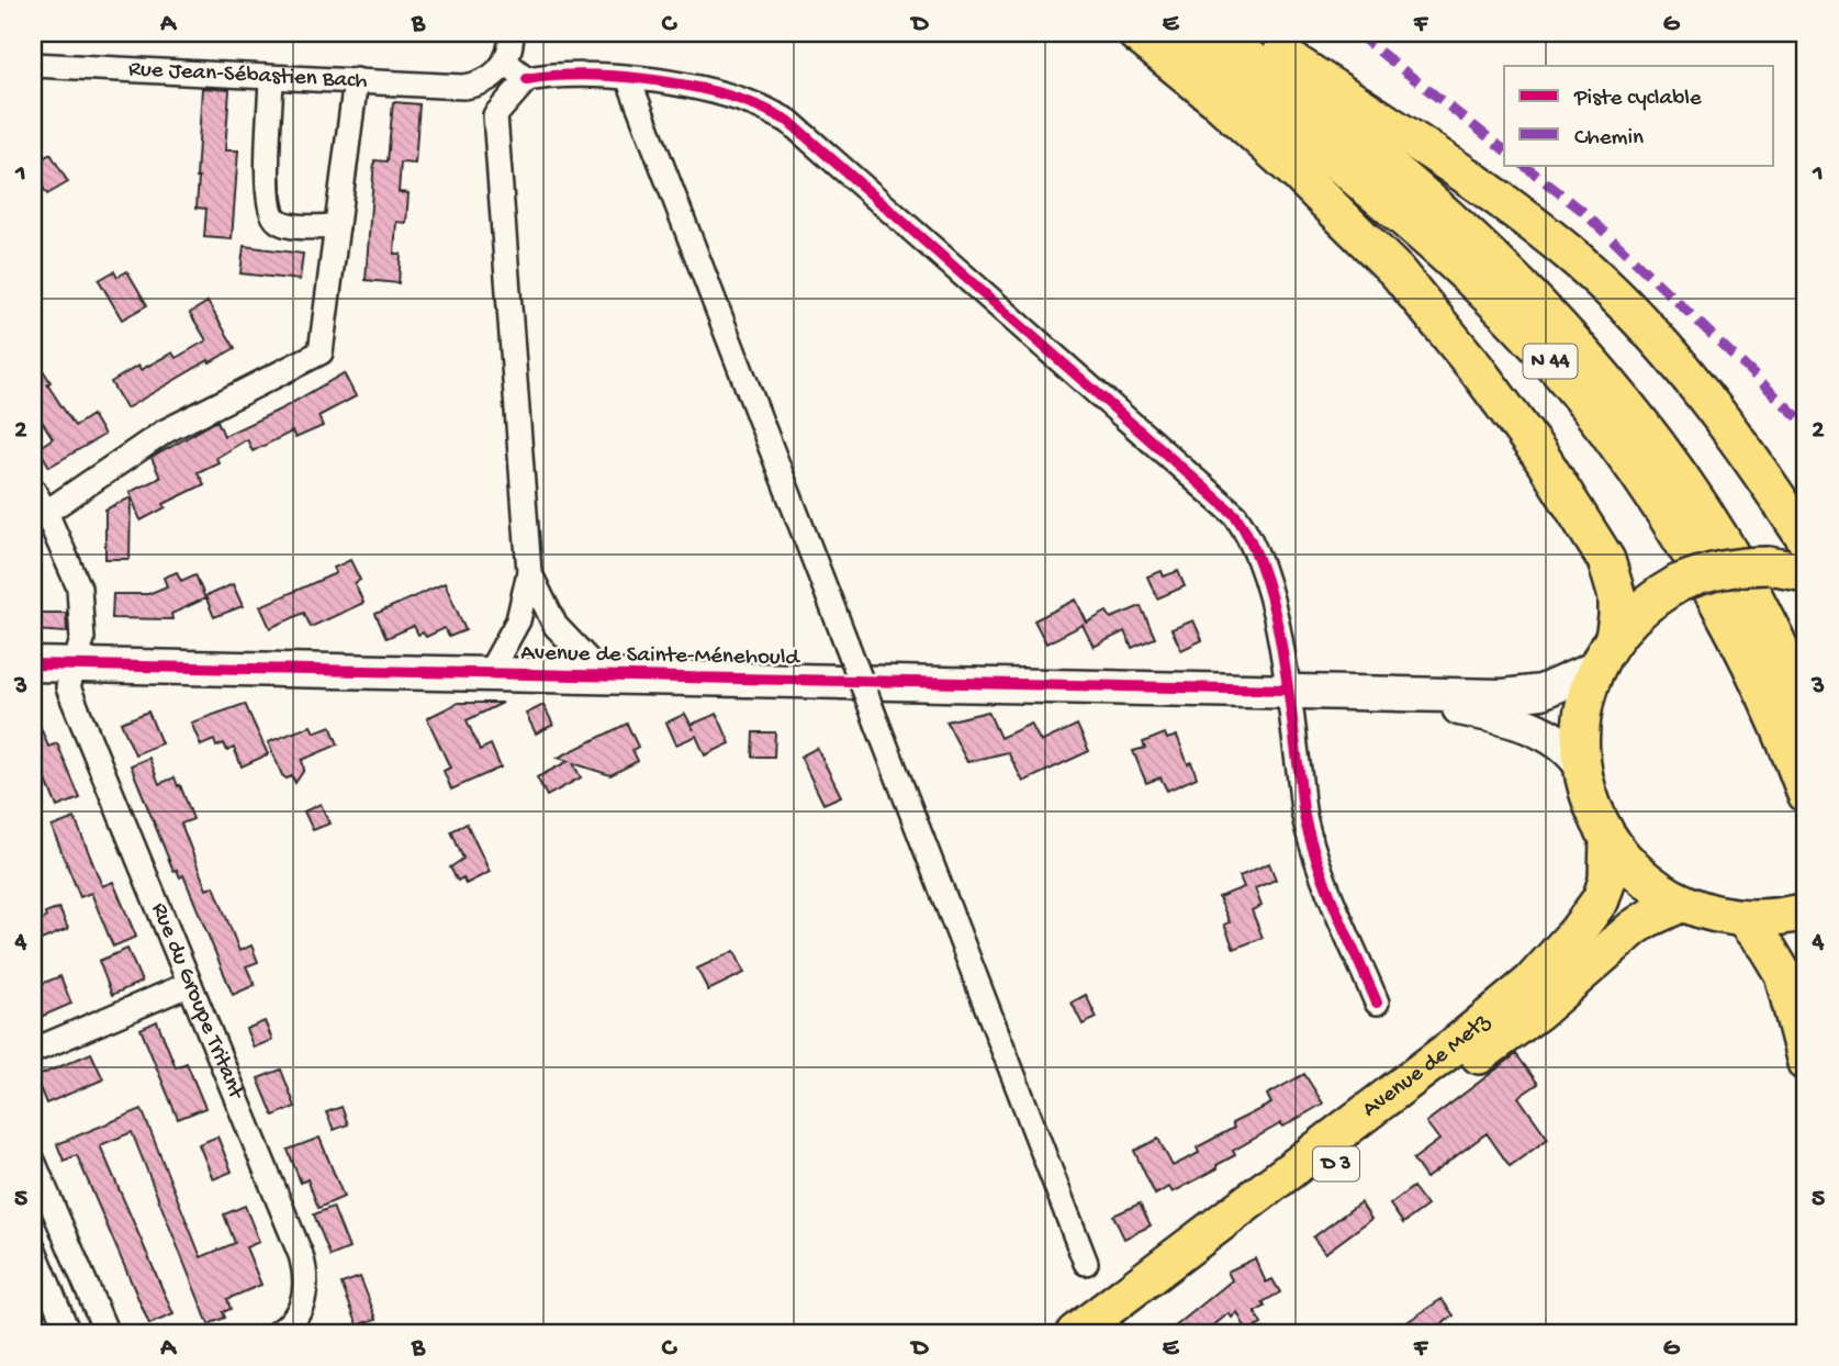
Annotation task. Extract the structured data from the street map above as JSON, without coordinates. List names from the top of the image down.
{
  "streets": {
    "main road": [
      "N 44",
      "Avenue de Sainte-Ménehould",
      "Avenue de Metz",
      "D 3"
    ],
    "street": ["Rue Jean-Sébastien Bach", "Rue du Groupe Tritant"]
  },
  "crossings": [
    ["Avenue de Sainte-Ménehould", "Rue du Groupe Tritant"]
  ],
  "legend": ["Piste cyclable", "Chemin"],
  "grid": {
    "columns": [
      "A",
      "B",
      "C",
      "D",
      "E",
      "F",
      "G"
    ],
    "rows": [
      "1",
      "2",
      "3",
      "4",
      "5"
    ]
  }
}
